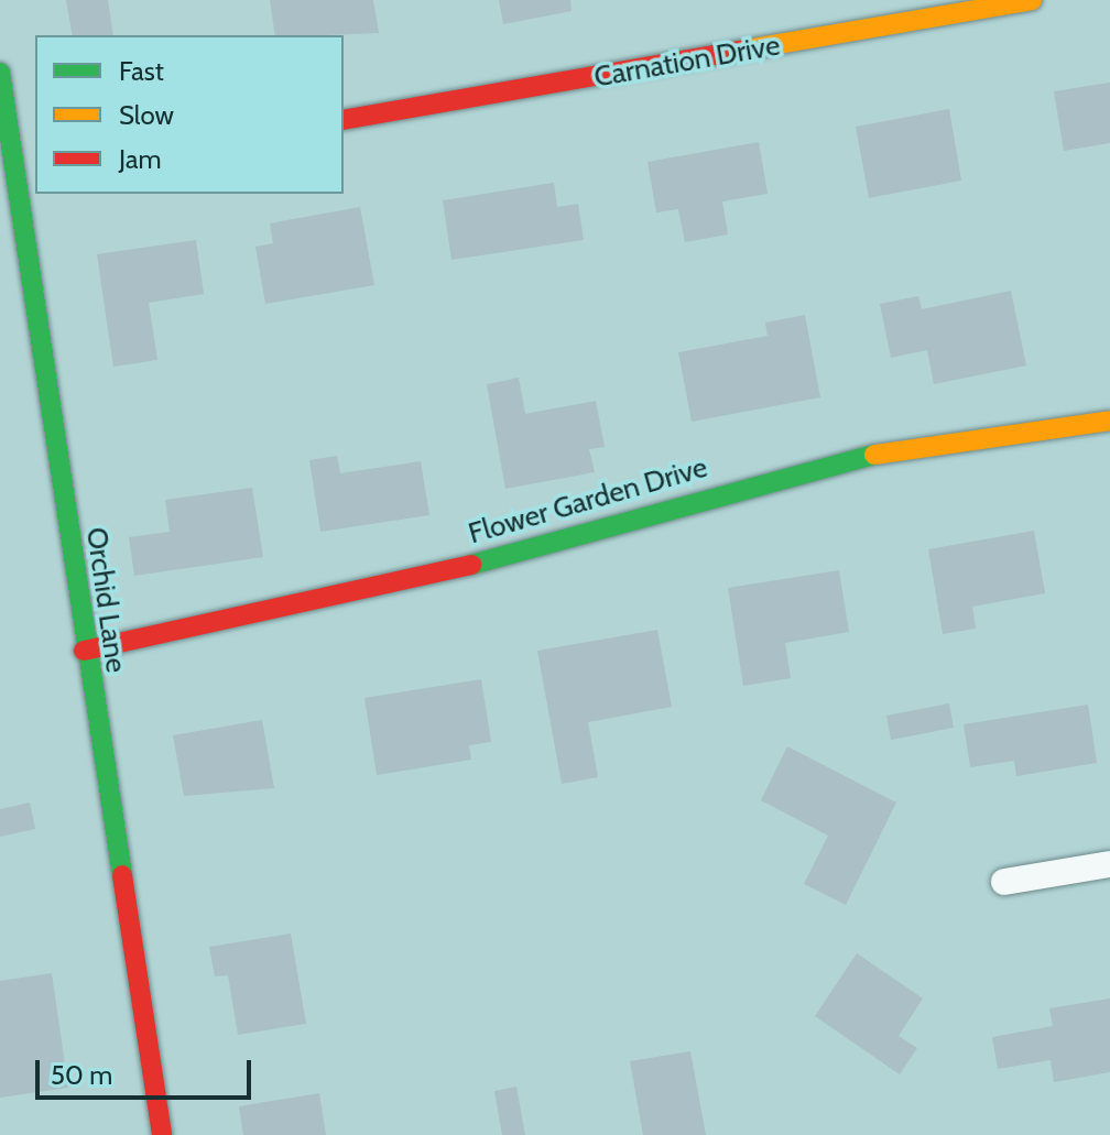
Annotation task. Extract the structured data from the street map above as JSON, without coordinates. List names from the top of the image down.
{
  "streets": {
    "street": ["Carnation Drive", "Flower Garden Drive", "Orchid Lane"]
  },
  "crossings": [
    ["Flower Garden Drive", "Orchid Lane"]
  ],
  "legend": ["Fast", "Slow", "Jam"],
  "scale_bar": "50 m"
}
